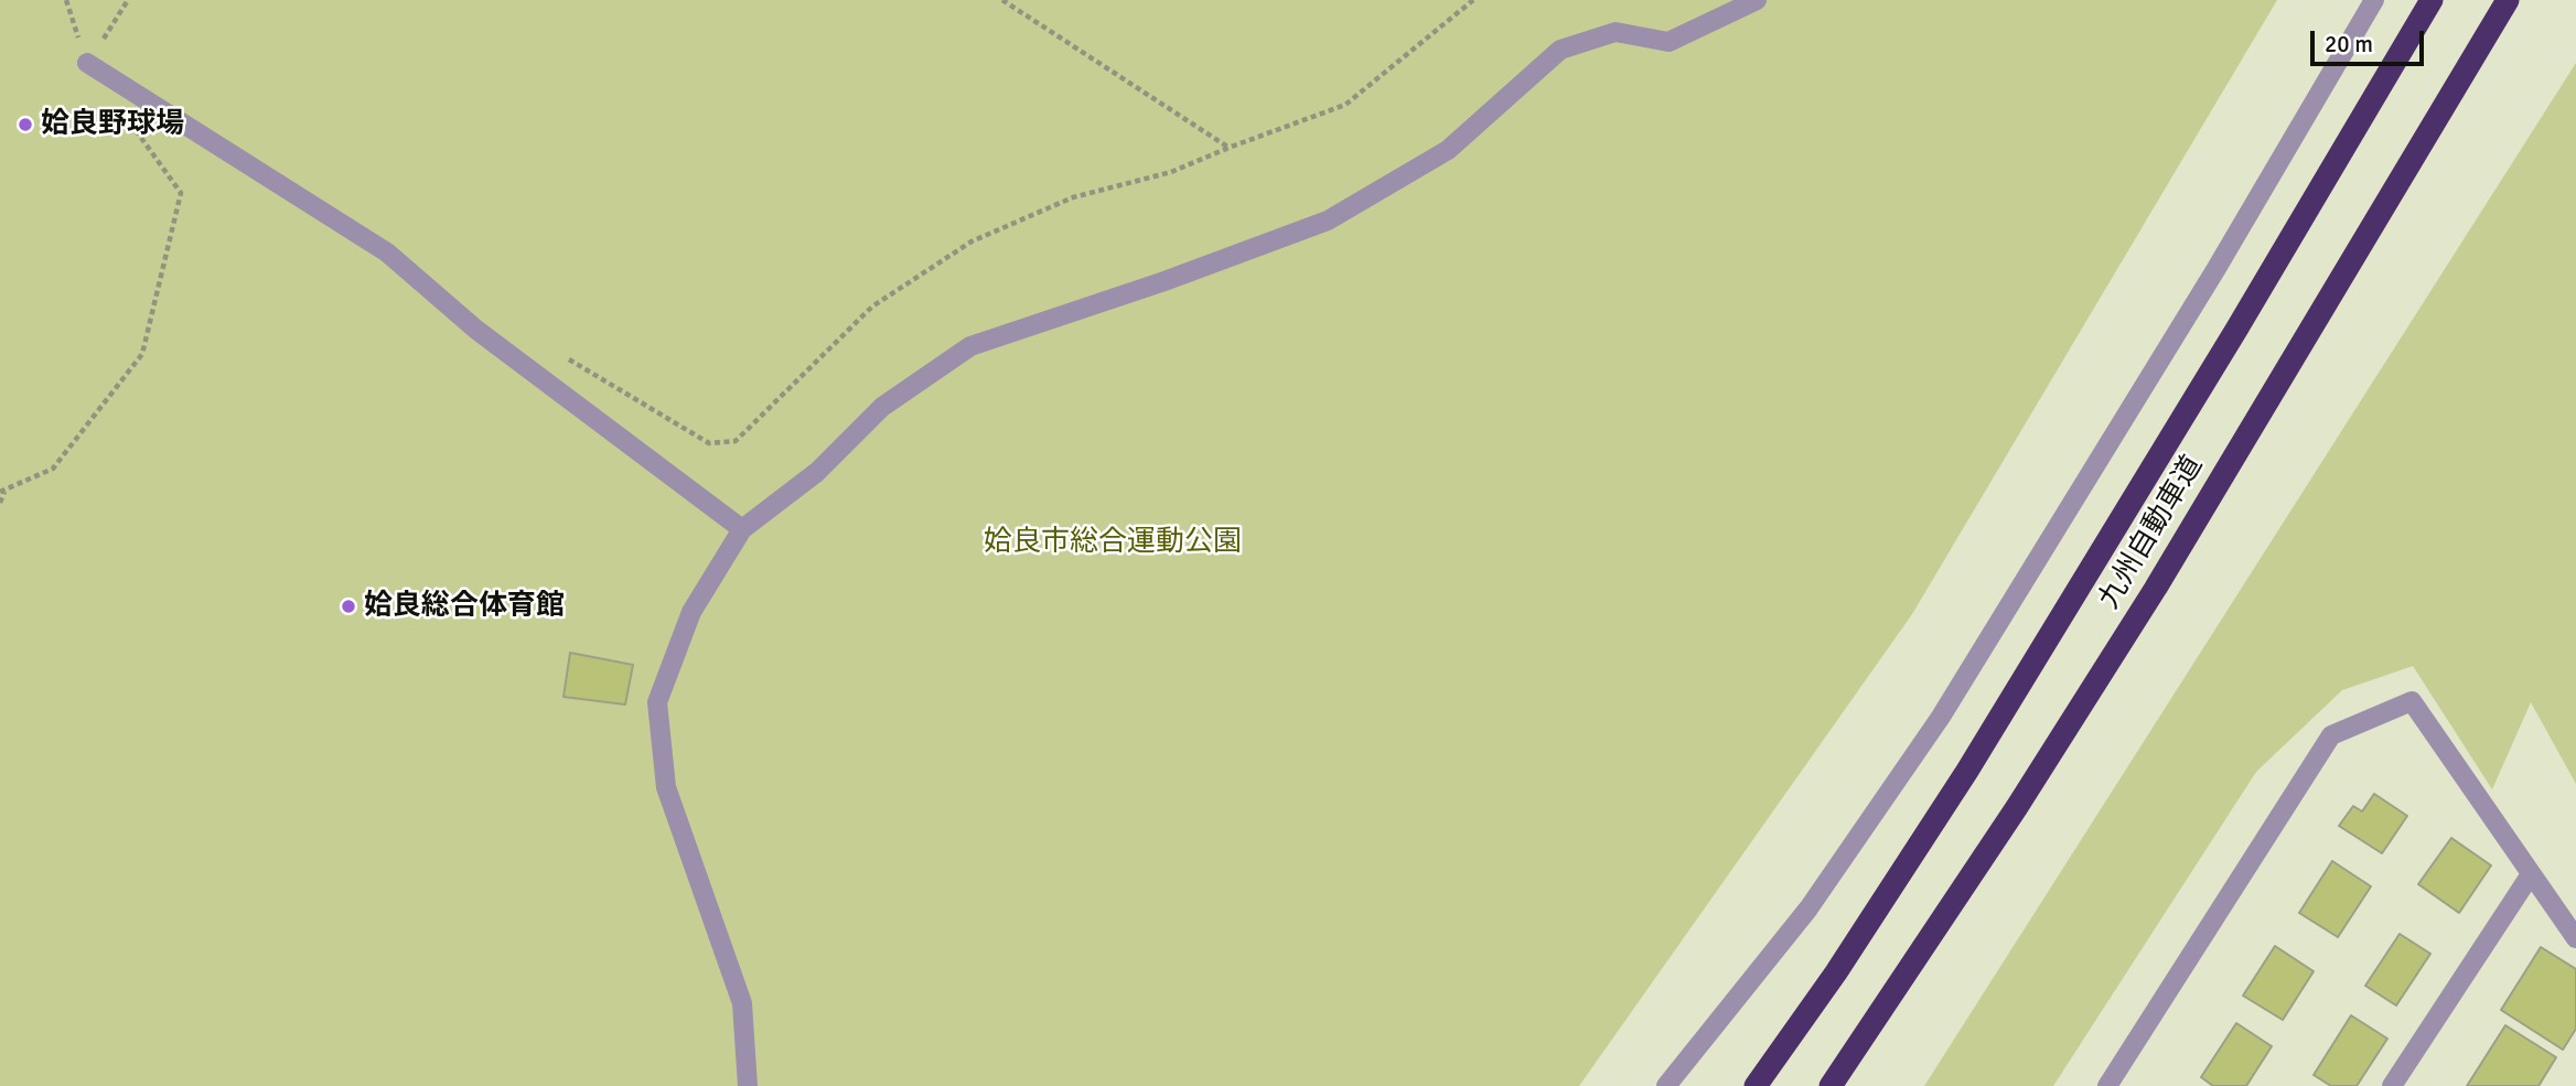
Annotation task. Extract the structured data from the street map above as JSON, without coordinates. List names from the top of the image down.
{
  "streets": {
    "highway": ["九州自動車道"]
  },
  "parks": ["姶良市総合運動公園"],
  "places": ["姶良野球場", "姶良総合体育館"],
  "scale_bar": "20 m"
}
